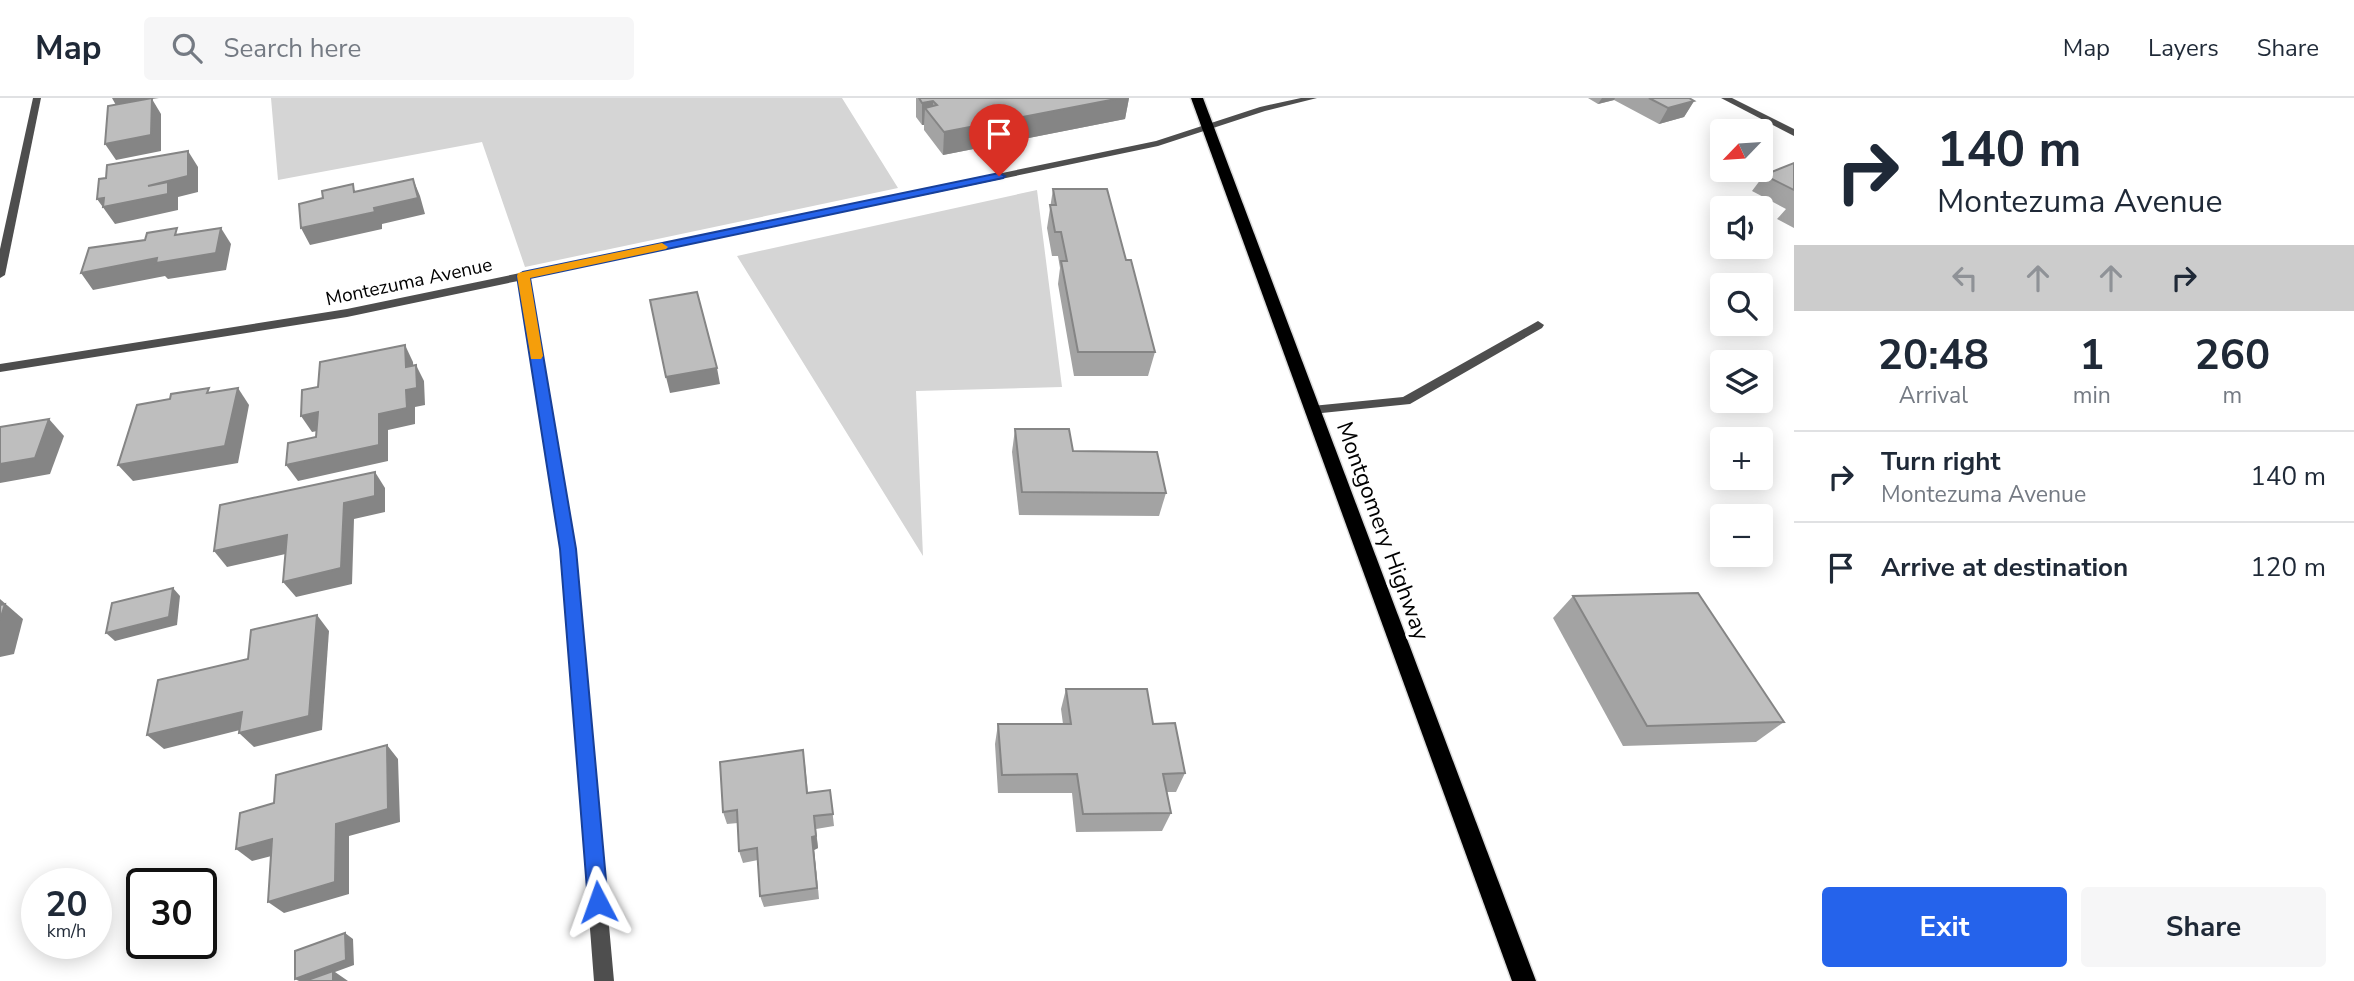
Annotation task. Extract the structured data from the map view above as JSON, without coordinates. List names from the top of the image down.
{
  "streets": {
    "main road": ["Montgomery Highway"],
    "street": ["Montezuma Avenue"]
  },
  "crossings": [
    ["Montezuma Avenue", "Montgomery Highway"]
  ],
  "north": "bottom left",
  "page": {
    "header": "Map",
    "search": "Search here",
    "nav": ["Map", "Layers", "Share"],
    "turn": ["140 m", "Montezuma Avenue"],
    "map_buttons": ["+", "−"],
    "eta": [
      "20:48",
      "Arrival",
      "1",
      "min",
      "260",
      "m"
    ],
    "list": [
      {
        "name": "Turn right",
        "note": "Montezuma Avenue",
        "value": "140 m"
      },
      {
        "name": "Arrive at destination",
        "value": "120 m"
      }
    ],
    "speed": "20 km/h",
    "limit": "30",
    "buttons": ["Exit", "Share"]
  }
}
